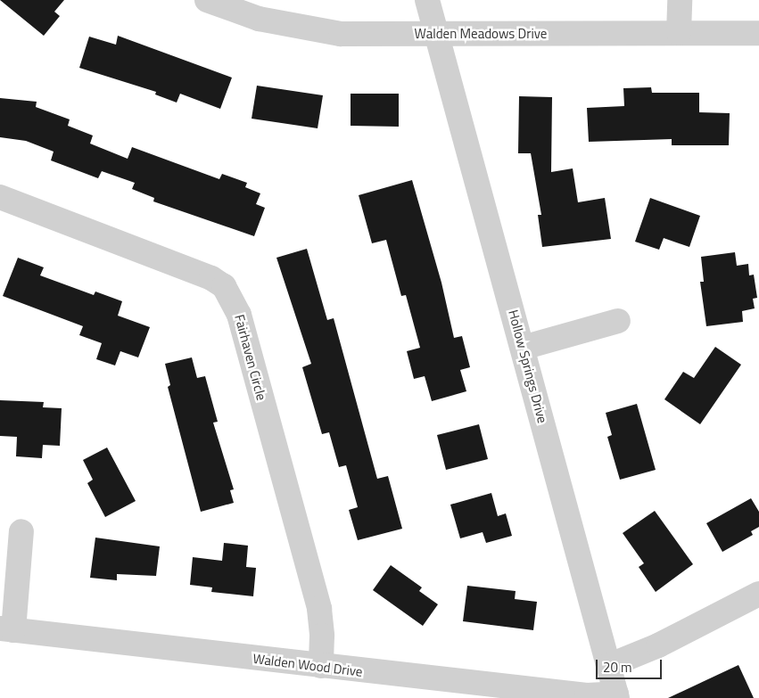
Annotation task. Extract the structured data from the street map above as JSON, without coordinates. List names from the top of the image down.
{
  "streets": {
    "street": [
      "Walden Meadows Drive",
      "Fairhaven Circle",
      "Hollow Springs Drive",
      "Walden Wood Drive"
    ]
  },
  "crossings": [
    ["Walden Meadows Drive", "Hollow Springs Drive"],
    ["Fairhaven Circle", "Walden Wood Drive"],
    ["Hollow Springs Drive", "Walden Wood Drive"]
  ],
  "scale_bar": "20 m"
}
